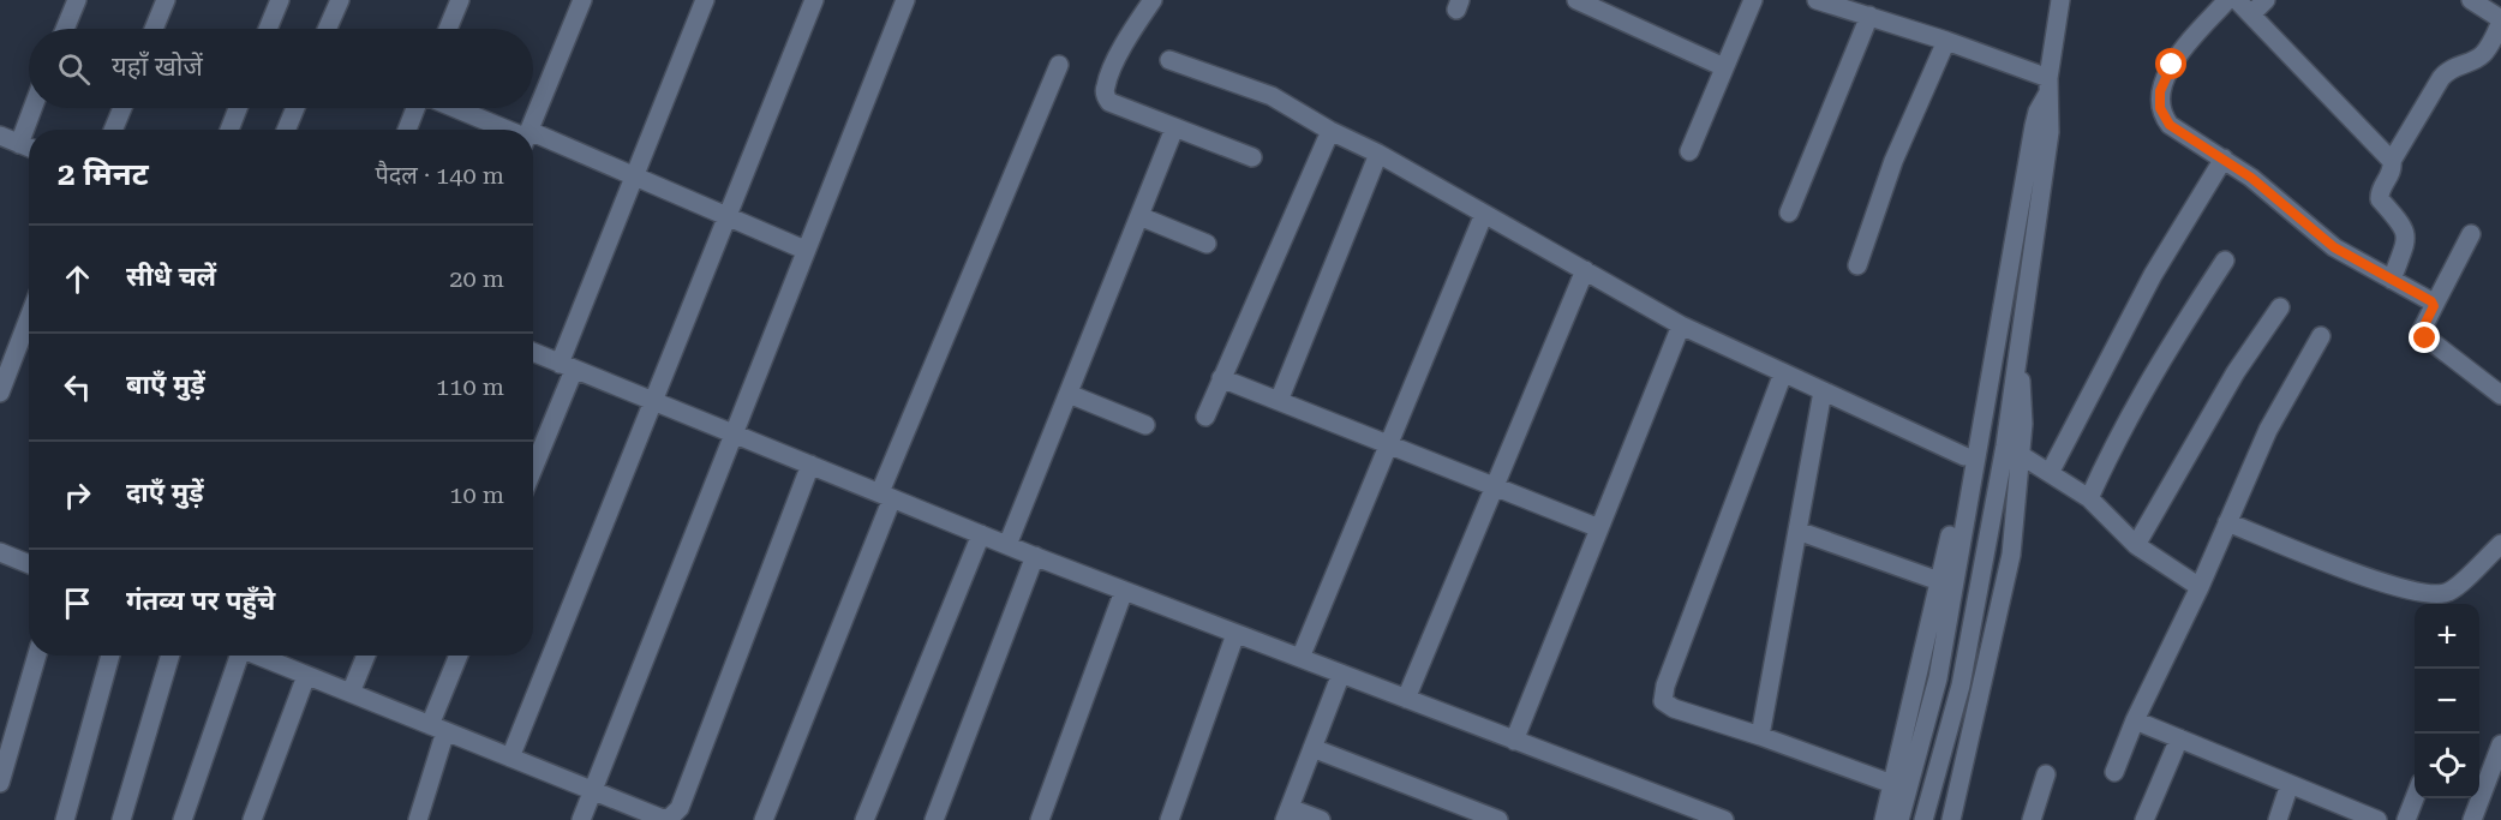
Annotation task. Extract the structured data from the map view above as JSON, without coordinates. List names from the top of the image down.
{
  "page": {
    "search": "यहाँ खोजें",
    "heading": ["2 मिनट", "पैदल · 140 m"],
    "list": [
      ["सीधे चलें", "20 m"],
      ["बाएँ मुड़ें", "110 m"],
      ["दाएँ मुड़ें", "10 m"],
      "गंतव्य पर पहुँचे"
    ],
    "map_buttons": ["+", "−"]
  }
}
